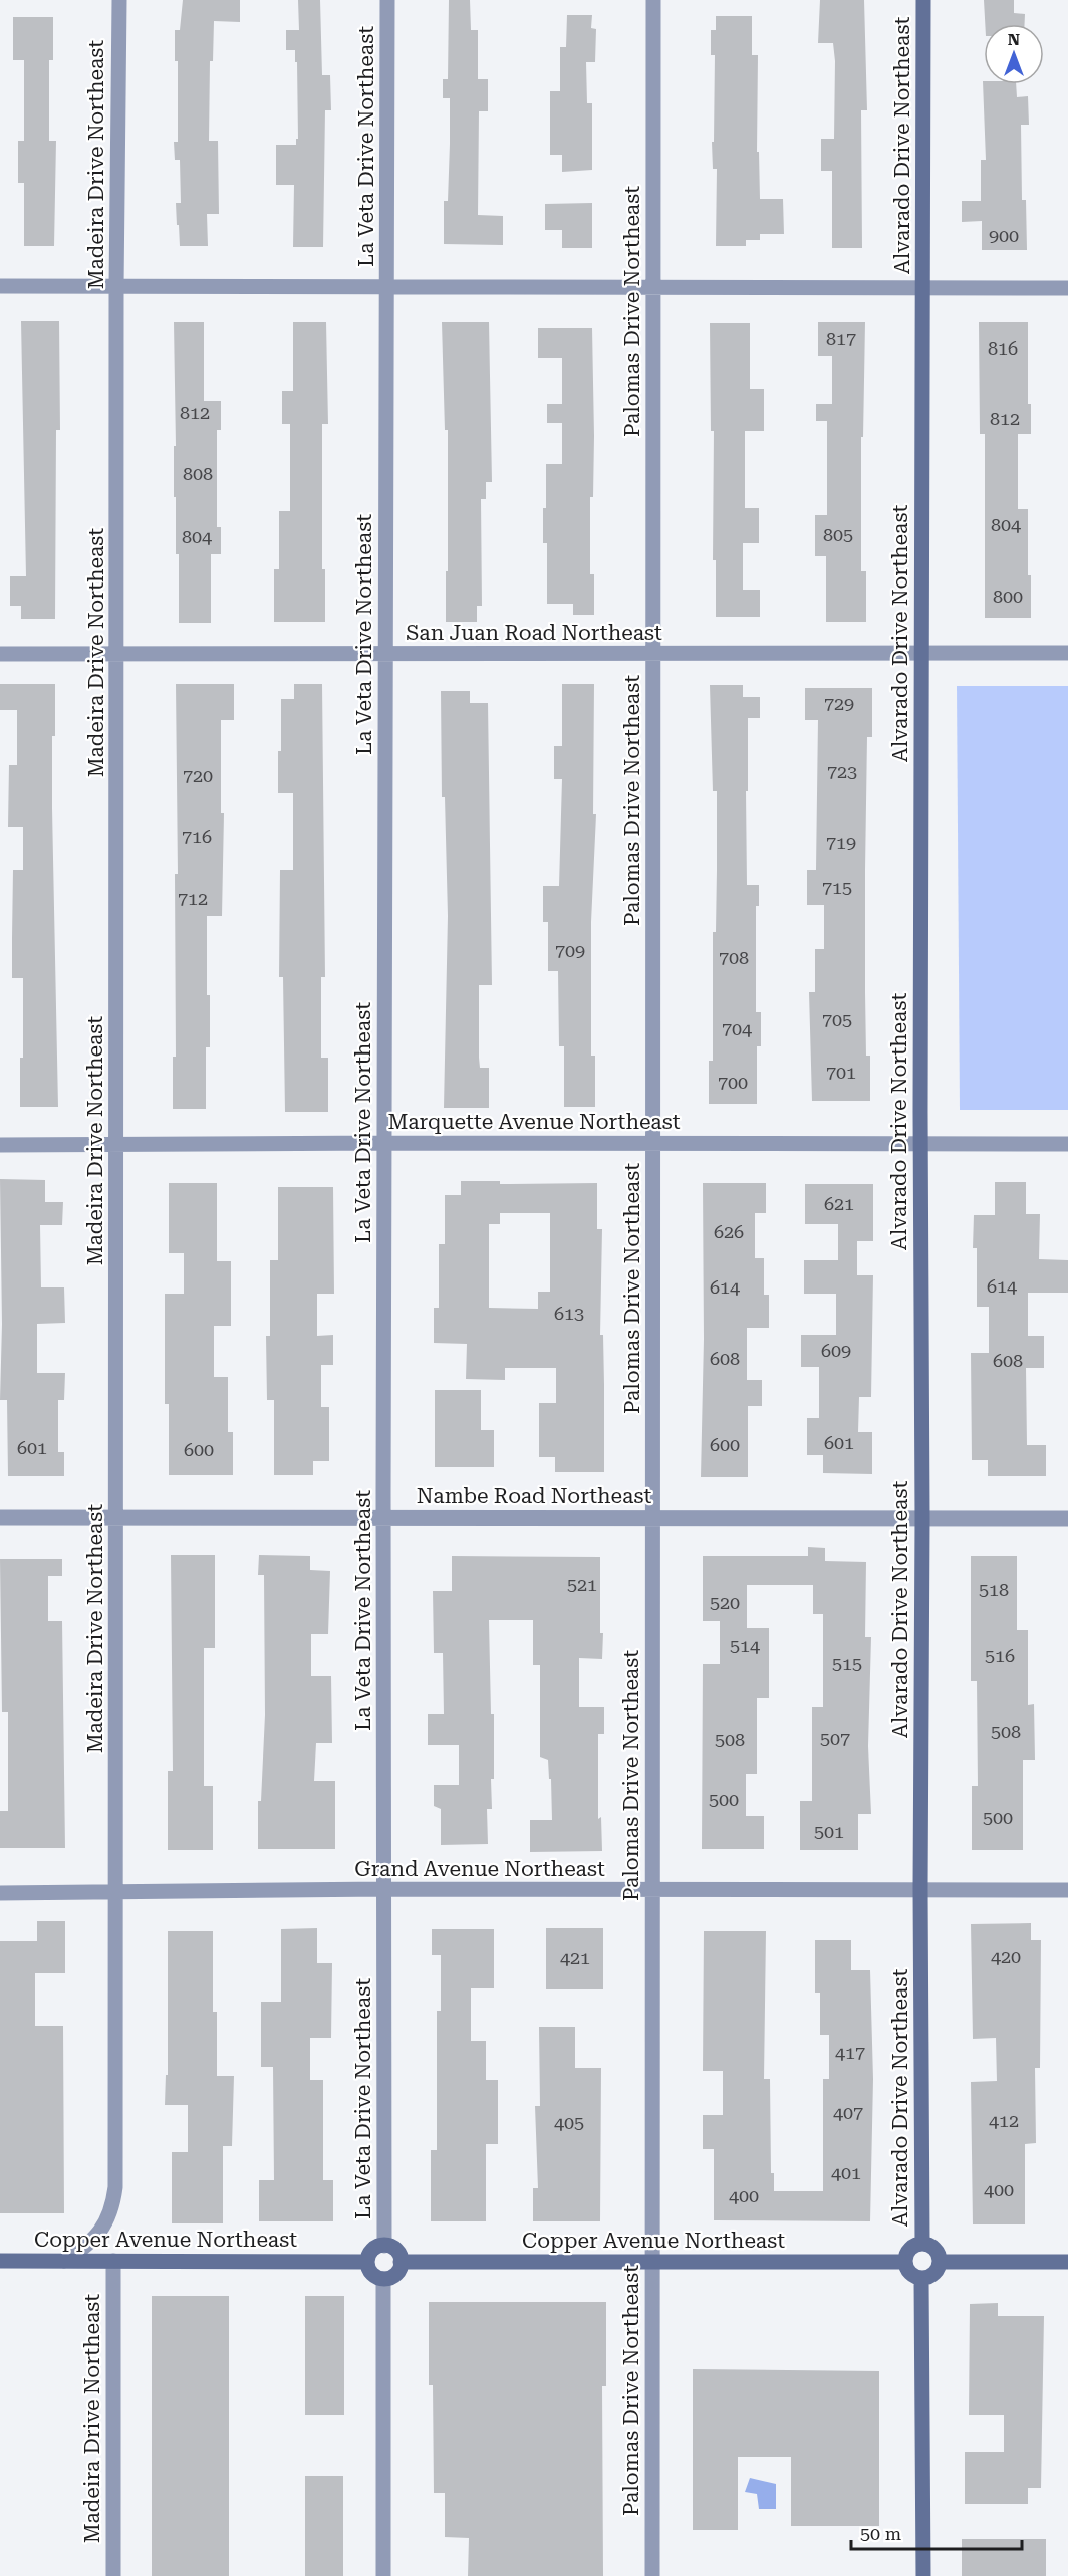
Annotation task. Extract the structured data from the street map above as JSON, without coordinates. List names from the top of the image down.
{
  "streets": {
    "street": [
      "Alvarado Drive Northeast",
      "La Veta Drive Northeast",
      "Madeira Drive Northeast",
      "Palomas Drive Northeast",
      "San Juan Road Northeast",
      "Marquette Avenue Northeast",
      "Nambe Road Northeast",
      "Grand Avenue Northeast",
      "Copper Avenue Northeast"
    ]
  },
  "crossings": [
    ["Alvarado Drive Northeast", "San Juan Road Northeast"],
    ["Alvarado Drive Northeast", "Marquette Avenue Northeast"],
    ["Alvarado Drive Northeast", "Nambe Road Northeast"],
    ["Alvarado Drive Northeast", "Grand Avenue Northeast"],
    ["Alvarado Drive Northeast", "Copper Avenue Northeast"],
    ["La Veta Drive Northeast", "San Juan Road Northeast"],
    ["La Veta Drive Northeast", "Marquette Avenue Northeast"],
    ["La Veta Drive Northeast", "Nambe Road Northeast"],
    ["La Veta Drive Northeast", "Grand Avenue Northeast"],
    ["La Veta Drive Northeast", "Copper Avenue Northeast"],
    ["Madeira Drive Northeast", "San Juan Road Northeast"],
    ["Madeira Drive Northeast", "Marquette Avenue Northeast"],
    ["Madeira Drive Northeast", "Nambe Road Northeast"],
    ["Madeira Drive Northeast", "Grand Avenue Northeast"],
    ["Madeira Drive Northeast", "Copper Avenue Northeast"],
    ["Palomas Drive Northeast", "San Juan Road Northeast"],
    ["Palomas Drive Northeast", "Marquette Avenue Northeast"],
    ["Palomas Drive Northeast", "Nambe Road Northeast"],
    ["Palomas Drive Northeast", "Grand Avenue Northeast"],
    ["Palomas Drive Northeast", "Copper Avenue Northeast"]
  ],
  "house_numbers": [
    "900",
    "817",
    "816",
    "812",
    "812",
    "808",
    "804",
    "805",
    "804",
    "800",
    "729",
    "723",
    "720",
    "716",
    "719",
    "715",
    "712",
    "709",
    "708",
    "705",
    "704",
    "701",
    "700",
    "621",
    "626",
    "614",
    "614",
    "613",
    "609",
    "608",
    "608",
    "601",
    "600",
    "601",
    "600",
    "521",
    "518",
    "520",
    "514",
    "516",
    "515",
    "508",
    "507",
    "508",
    "500",
    "500",
    "501",
    "420",
    "421",
    "417",
    "407",
    "412",
    "405",
    "401",
    "400",
    "400"
  ],
  "scale_bar": "50 m",
  "north": "top"
}
